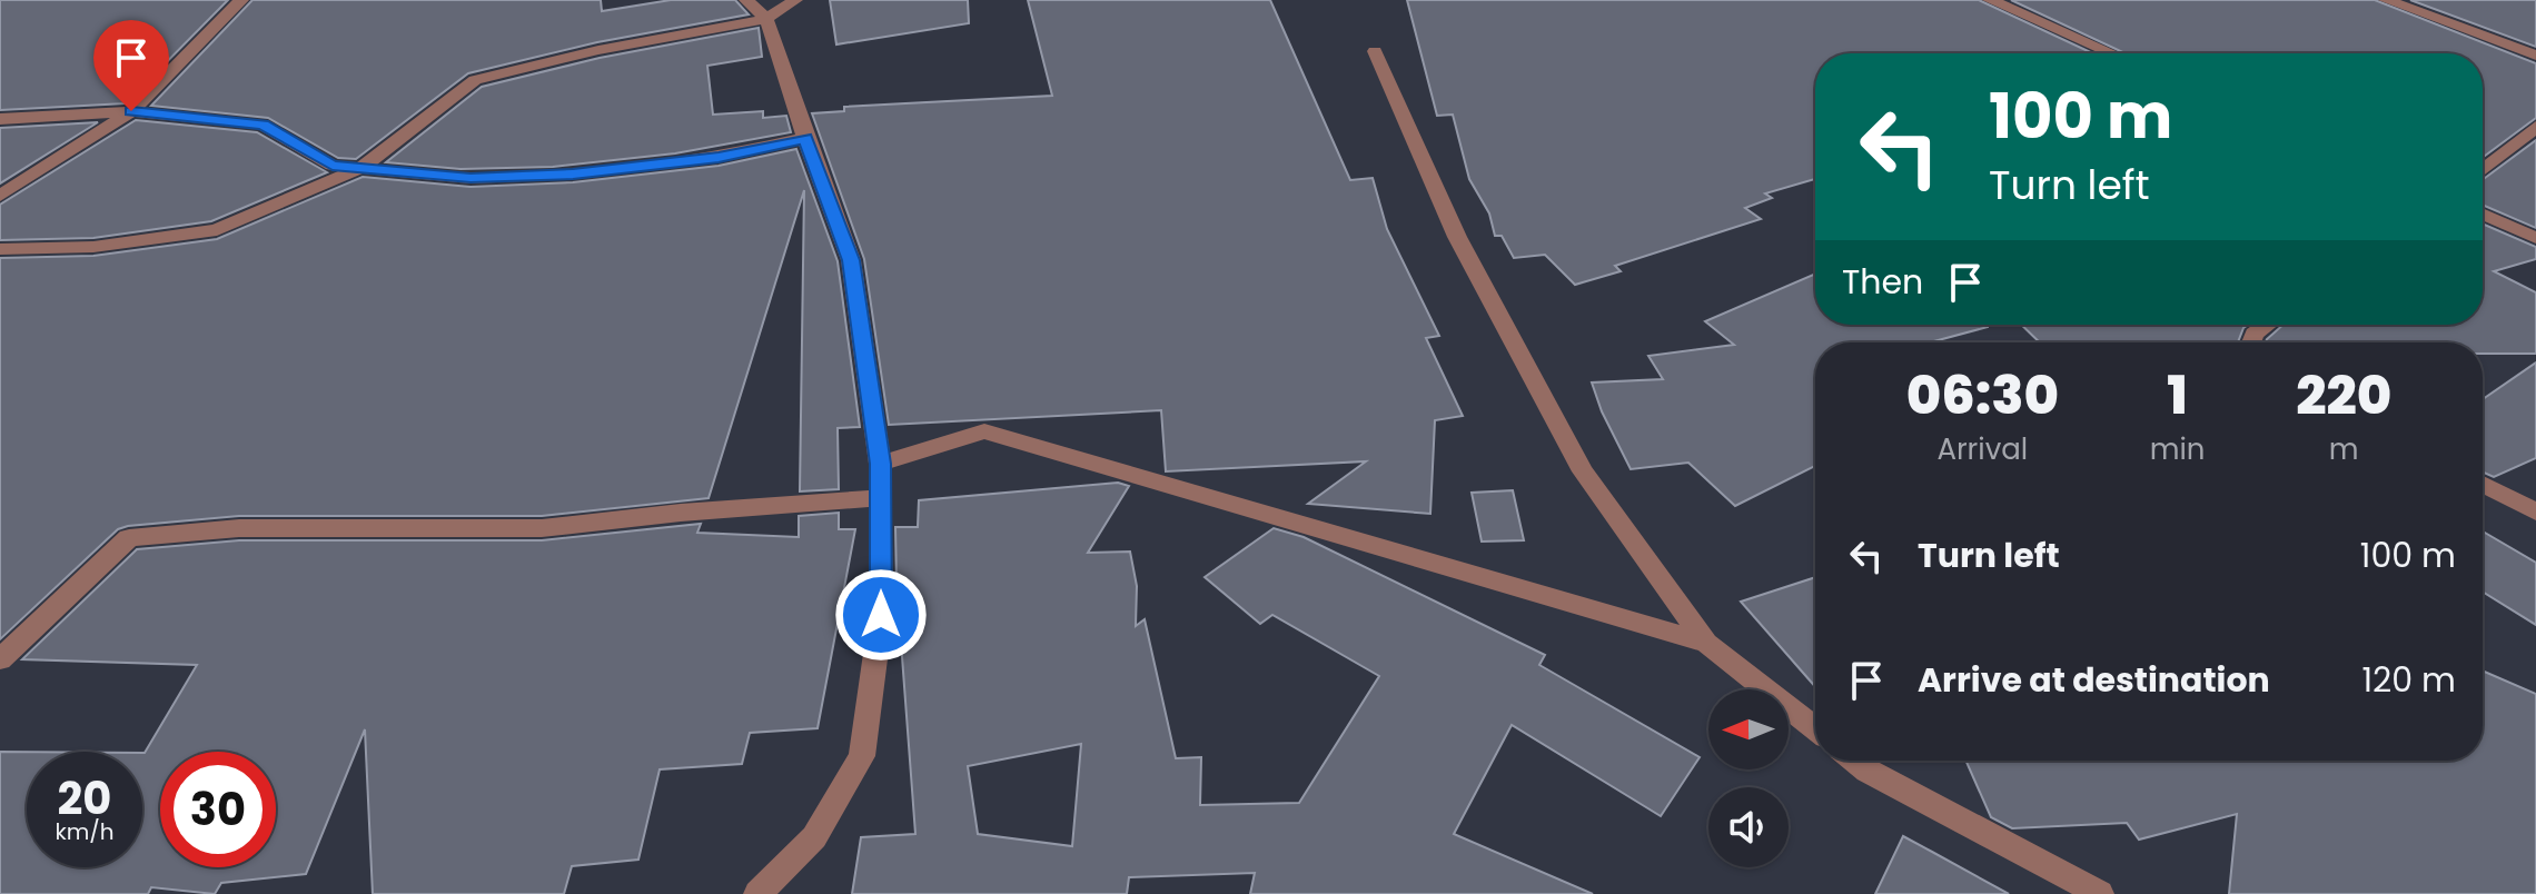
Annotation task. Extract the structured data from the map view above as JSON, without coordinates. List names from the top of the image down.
{
  "north": "left",
  "page": {
    "turn": ["100 m", "Turn left"],
    "then": "Then",
    "eta": [
      "06:30",
      "Arrival",
      "1",
      "min",
      "220",
      "m"
    ],
    "list": [
      {
        "name": "Turn left",
        "value": "100 m"
      },
      {
        "name": "Arrive at destination",
        "value": "120 m"
      }
    ],
    "speed": "20 km/h",
    "limit": "30"
  }
}
